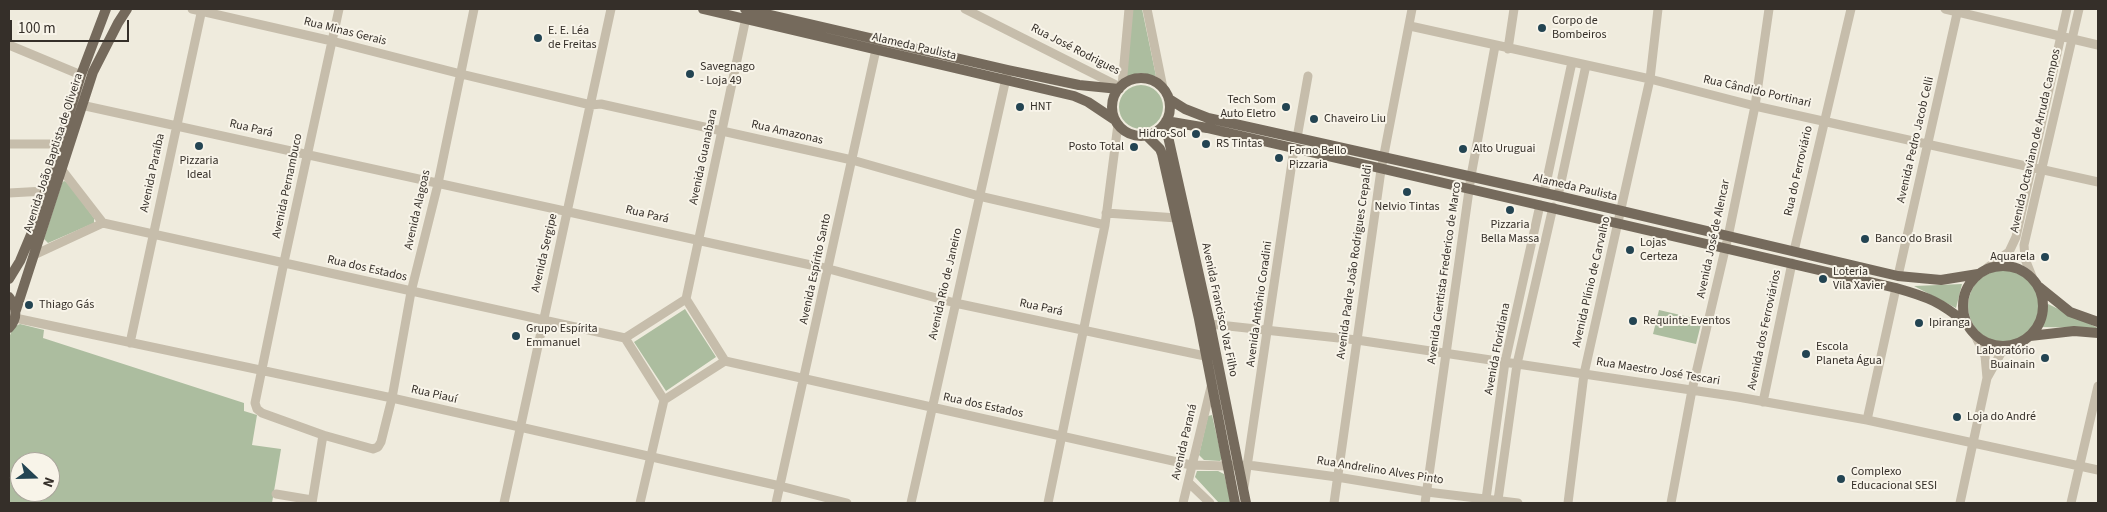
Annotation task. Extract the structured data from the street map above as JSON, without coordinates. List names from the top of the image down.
{
  "streets": {
    "main road": ["Alameda Paulista", "Avenida João Baptista de Oliveira", "Avenida Francisco Vaz Filho"],
    "street": [
      "Rua Minas Gerais",
      "Rua José Rodrigues",
      "Rua Cândido Portinari",
      "Rua Pará",
      "Rua Amazonas",
      "Avenida Pedro Jacob Celli",
      "Avenida Octaviano de Arruda Campos",
      "Avenida Guanabara",
      "Rua do Ferroviário",
      "Avenida Paraíba",
      "Avenida Pernambuco",
      "Avenida Alagoas",
      "Avenida José de Alencar",
      "Avenida Sergipe",
      "Avenida Padre João Rodrigues Crepaldi",
      "Rua dos Estados",
      "Avenida Espírito Santo",
      "Avenida Cientista Frederico de Marco",
      "Avenida Plínio de Carvalho",
      "Avenida Rio de Janeiro",
      "Avenida Antônio Coradini",
      "Avenida dos Ferroviários",
      "Avenida Floridiana",
      "Rua Maestro José Tescari",
      "Rua Piauí",
      "Avenida Paraná",
      "Rua Andrelino Alves Pinto"
    ]
  },
  "crossings": [
    ["Rua Minas Gerais", "Rua Amazonas"],
    ["Rua Minas Gerais", "Avenida Paraíba"],
    ["Rua Minas Gerais", "Avenida Pernambuco"],
    ["Rua Minas Gerais", "Avenida Alagoas"],
    ["Alameda Paulista", "Rua José Rodrigues"],
    ["Alameda Paulista", "Avenida Pedro Jacob Celli"],
    ["Alameda Paulista", "Avenida Octaviano de Arruda Campos"],
    ["Alameda Paulista", "Avenida Guanabara"],
    ["Alameda Paulista", "Rua do Ferroviário"],
    ["Alameda Paulista", "Avenida José de Alencar"],
    ["Alameda Paulista", "Avenida Padre João Rodrigues Crepaldi"],
    ["Alameda Paulista", "Avenida Espírito Santo"],
    ["Alameda Paulista", "Avenida Cientista Frederico de Marco"],
    ["Alameda Paulista", "Avenida Plínio de Carvalho"],
    ["Alameda Paulista", "Avenida Rio de Janeiro"],
    ["Alameda Paulista", "Avenida Antônio Coradini"],
    ["Alameda Paulista", "Avenida Francisco Vaz Filho"],
    ["Alameda Paulista", "Avenida dos Ferroviários"],
    ["Alameda Paulista", "Avenida Floridiana"],
    ["Rua José Rodrigues", "Avenida Francisco Vaz Filho"],
    ["Rua Cândido Portinari", "Avenida Pedro Jacob Celli"],
    ["Rua Cândido Portinari", "Avenida Octaviano de Arruda Campos"],
    ["Rua Cândido Portinari", "Rua do Ferroviário"],
    ["Rua Cândido Portinari", "Avenida José de Alencar"],
    ["Rua Cândido Portinari", "Avenida Padre João Rodrigues Crepaldi"],
    ["Rua Cândido Portinari", "Avenida Cientista Frederico de Marco"],
    ["Rua Cândido Portinari", "Avenida Plínio de Carvalho"],
    ["Rua Pará", "Avenida João Baptista de Oliveira"],
    ["Rua Pará", "Avenida Guanabara"],
    ["Rua Pará", "Avenida Paraíba"],
    ["Rua Pará", "Avenida Pernambuco"],
    ["Rua Pará", "Avenida Alagoas"],
    ["Rua Pará", "Avenida Sergipe"],
    ["Rua Pará", "Avenida Espírito Santo"],
    ["Rua Pará", "Avenida Rio de Janeiro"],
    ["Rua Pará", "Avenida Francisco Vaz Filho"],
    ["Rua Amazonas", "Avenida Guanabara"],
    ["Rua Amazonas", "Avenida Alagoas"],
    ["Rua Amazonas", "Avenida Sergipe"],
    ["Rua Amazonas", "Avenida Espírito Santo"],
    ["Rua Amazonas", "Avenida Rio de Janeiro"],
    ["Avenida João Baptista de Oliveira", "Rua Piauí"],
    ["Avenida Paraíba", "Rua dos Estados"],
    ["Avenida Paraíba", "Rua Piauí"],
    ["Avenida Pernambuco", "Rua dos Estados"],
    ["Avenida Pernambuco", "Rua Piauí"],
    ["Avenida Alagoas", "Rua dos Estados"],
    ["Avenida Alagoas", "Rua Piauí"],
    ["Avenida José de Alencar", "Rua Maestro José Tescari"],
    ["Avenida Sergipe", "Rua dos Estados"],
    ["Avenida Sergipe", "Rua Piauí"],
    ["Avenida Padre João Rodrigues Crepaldi", "Rua Maestro José Tescari"],
    ["Avenida Padre João Rodrigues Crepaldi", "Rua Andrelino Alves Pinto"],
    ["Rua dos Estados", "Avenida Espírito Santo"],
    ["Rua dos Estados", "Avenida Rio de Janeiro"],
    ["Rua dos Estados", "Avenida Antônio Coradini"],
    ["Rua dos Estados", "Avenida Francisco Vaz Filho"],
    ["Rua dos Estados", "Avenida Paraná"],
    ["Rua dos Estados", "Rua Andrelino Alves Pinto"],
    ["Avenida Espírito Santo", "Rua Piauí"],
    ["Avenida Cientista Frederico de Marco", "Rua Maestro José Tescari"],
    ["Avenida Cientista Frederico de Marco", "Rua Andrelino Alves Pinto"],
    ["Avenida Plínio de Carvalho", "Rua Maestro José Tescari"],
    ["Avenida Antônio Coradini", "Avenida Francisco Vaz Filho"],
    ["Avenida Antônio Coradini", "Rua Maestro José Tescari"],
    ["Avenida Antônio Coradini", "Rua Andrelino Alves Pinto"],
    ["Avenida Francisco Vaz Filho", "Rua Maestro José Tescari"],
    ["Avenida Francisco Vaz Filho", "Avenida Paraná"],
    ["Avenida Francisco Vaz Filho", "Rua Andrelino Alves Pinto"],
    ["Avenida dos Ferroviários", "Rua Maestro José Tescari"],
    ["Avenida Floridiana", "Rua Maestro José Tescari"],
    ["Avenida Floridiana", "Rua Andrelino Alves Pinto"]
  ],
  "places": [
    "Corpo de Bombeiros",
    "E. E. Léa de Freitas",
    "Savegnago - Loja 49",
    "HNT",
    "Tech Som Auto Eletro",
    "Chaveiro Liu",
    "Hidro-Sol",
    "RS Tintas",
    "Pizzaria Ideal",
    "Posto Total",
    "Alto Uruguai",
    "Forno Bello Pizzaria",
    "Nelvio Tintas",
    "Pizzaria Bella Massa",
    "Banco do Brasil",
    "Lojas Certeza",
    "Aquarela",
    "Loteria Vila Xavier",
    "Thiago Gás",
    "Requinte Eventos",
    "Ipiranga",
    "Grupo Espírita Emmanuel",
    "Escola Planeta Água",
    "Laboratório Buainain",
    "Loja do André",
    "Complexo Educacional SESI"
  ],
  "scale_bar": "100 m",
  "north": "right"
}
